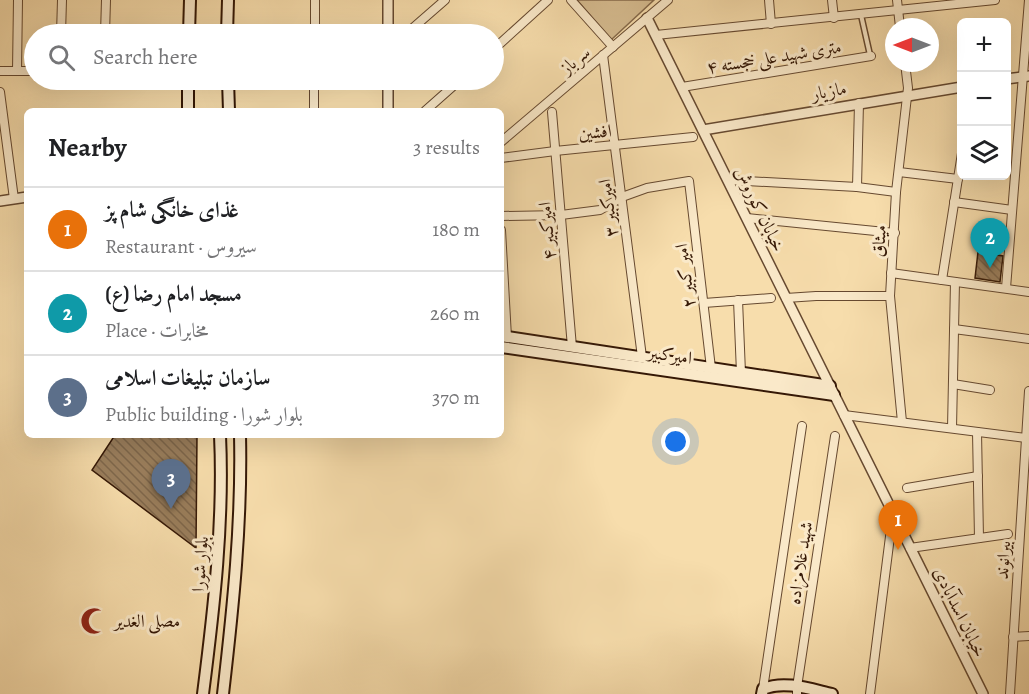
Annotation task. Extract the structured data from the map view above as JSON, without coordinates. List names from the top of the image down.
{
  "streets": {
    "main road": ["امیرکبیر", "بلوار شورا"],
    "street": [
      "۴ متری شهید علی خجسته",
      "سرباز",
      "مازیار",
      "افشین",
      "امیرکبیر ۳",
      "خیابان کوروش",
      "امیرکبیر ۴",
      "میثاق",
      "امیر کبیر ۲",
      "بیرانوند",
      "شهید غلامزاده",
      "خیابان اسدآبادی"
    ]
  },
  "crossings": [
    ["۴ متری شهید علی خجسته", "خیابان کوروش"],
    ["سرباز", "امیرکبیر ۳"],
    ["سرباز", "خیابان کوروش"],
    ["مازیار", "خیابان کوروش"],
    ["مازیار", "میثاق"],
    ["افشین", "امیرکبیر ۳"],
    ["افشین", "امیرکبیر ۴"],
    ["امیرکبیر ۳", "امیر کبیر ۲"],
    ["امیرکبیر ۳", "امیرکبیر"],
    ["خیابان کوروش", "امیرکبیر"],
    ["خیابان کوروش", "خیابان اسدآبادی"],
    ["امیرکبیر ۴", "امیرکبیر"],
    ["امیر کبیر ۲", "امیرکبیر"]
  ],
  "places": {
    "mosque": ["مصلی الغدیر"]
  },
  "north": "left",
  "page": {
    "map_buttons": ["+", "−"],
    "search": "Search here",
    "heading": ["Nearby", "3 results"],
    "list": [
      {
        "mark": "1",
        "name": "غذای خانگی شام پز",
        "note": "Restaurant · سیروس",
        "value": "180 m"
      },
      {
        "mark": "2",
        "name": "مسجد امام رضا (ع)",
        "note": "Place · مخابرات",
        "value": "260 m"
      },
      {
        "mark": "3",
        "name": "سازمان تبلیغات اسلامی",
        "note": "Public building · بلوار شورا",
        "value": "370 m"
      }
    ],
    "pins": ["2", "3", "1"]
  }
}
